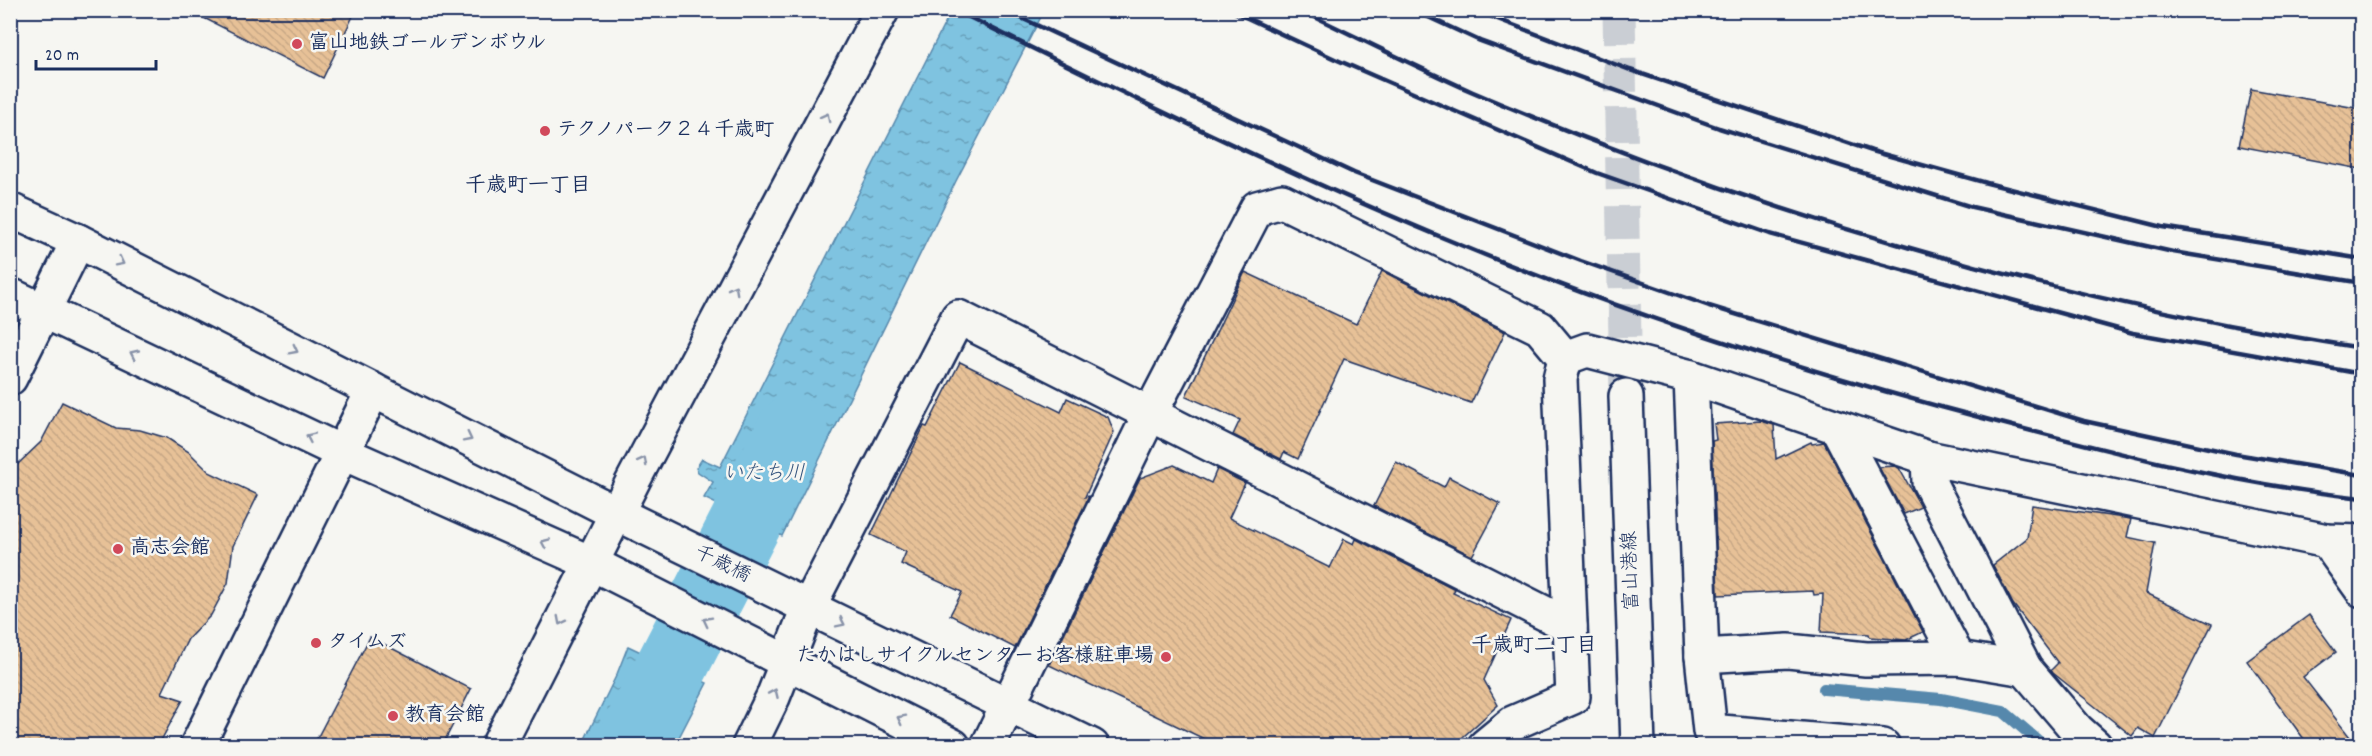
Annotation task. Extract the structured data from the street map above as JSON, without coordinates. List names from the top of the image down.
{
  "streets": {
    "street": ["千歳橋", "富山港線"]
  },
  "districts": ["千歳町一丁目", "千歳町二丁目"],
  "water": ["いたち川"],
  "places": [
    "富山地鉄ゴールデンボウル",
    "テクノパーク２４千歳町",
    "高志会館",
    "タイムズ",
    "たかはしサイクルセンターお客様駐車場",
    "教育会館"
  ],
  "scale_bar": "20 m"
}
